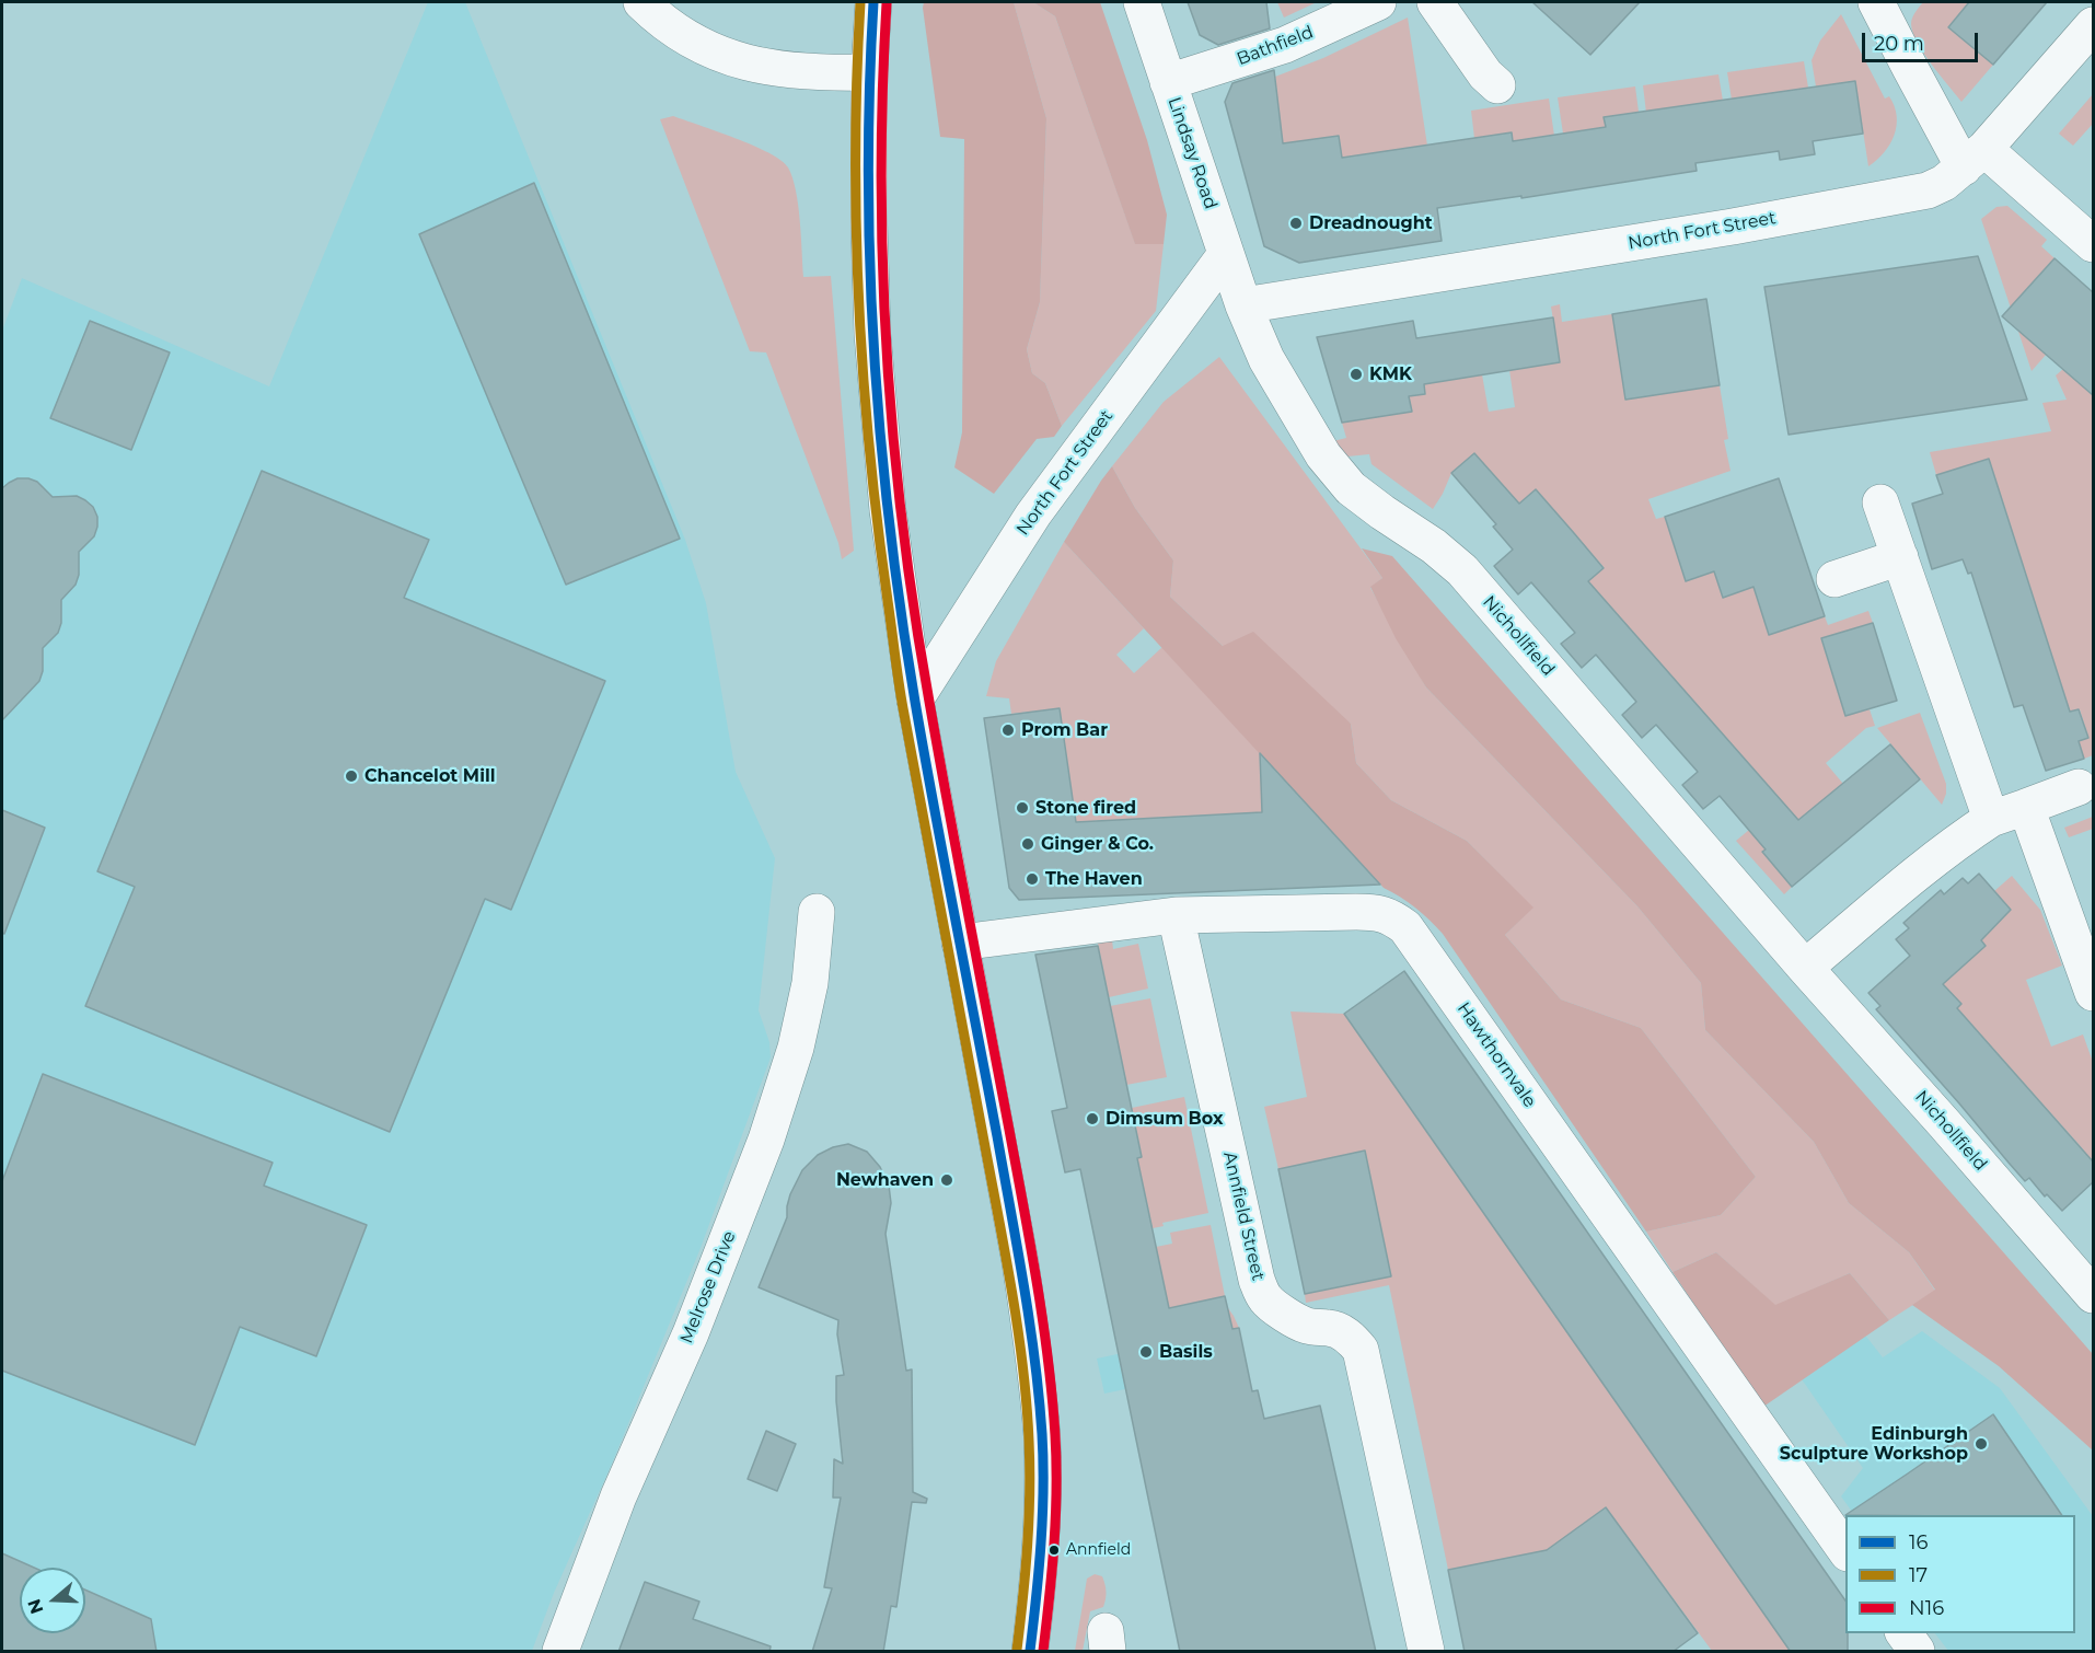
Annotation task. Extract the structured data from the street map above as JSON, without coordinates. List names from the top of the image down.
{
  "streets": {
    "street": [
      "Bathfield",
      "Lindsay Road",
      "North Fort Street",
      "Nichollfield",
      "Hawthornvale",
      "Annfield Street",
      "Melrose Drive"
    ]
  },
  "crossings": [
    ["Bathfield", "Lindsay Road"],
    ["Lindsay Road", "North Fort Street"],
    ["Lindsay Road", "Nichollfield"],
    ["North Fort Street", "Nichollfield"],
    ["Hawthornvale", "Annfield Street"]
  ],
  "places": [
    "Dreadnought",
    "KMK",
    "Prom Bar",
    "Chancelot Mill",
    "Stone fired",
    "Ginger & Co.",
    "The Haven",
    "Dimsum Box",
    "Newhaven",
    "Basils",
    "Edinburgh Sculpture Workshop",
    "Annfield"
  ],
  "lines": ["transit line 16", "transit line 17", "transit line N16"],
  "legend": ["16", "17", "N16"],
  "scale_bar": "20 m",
  "north": "left"
}
